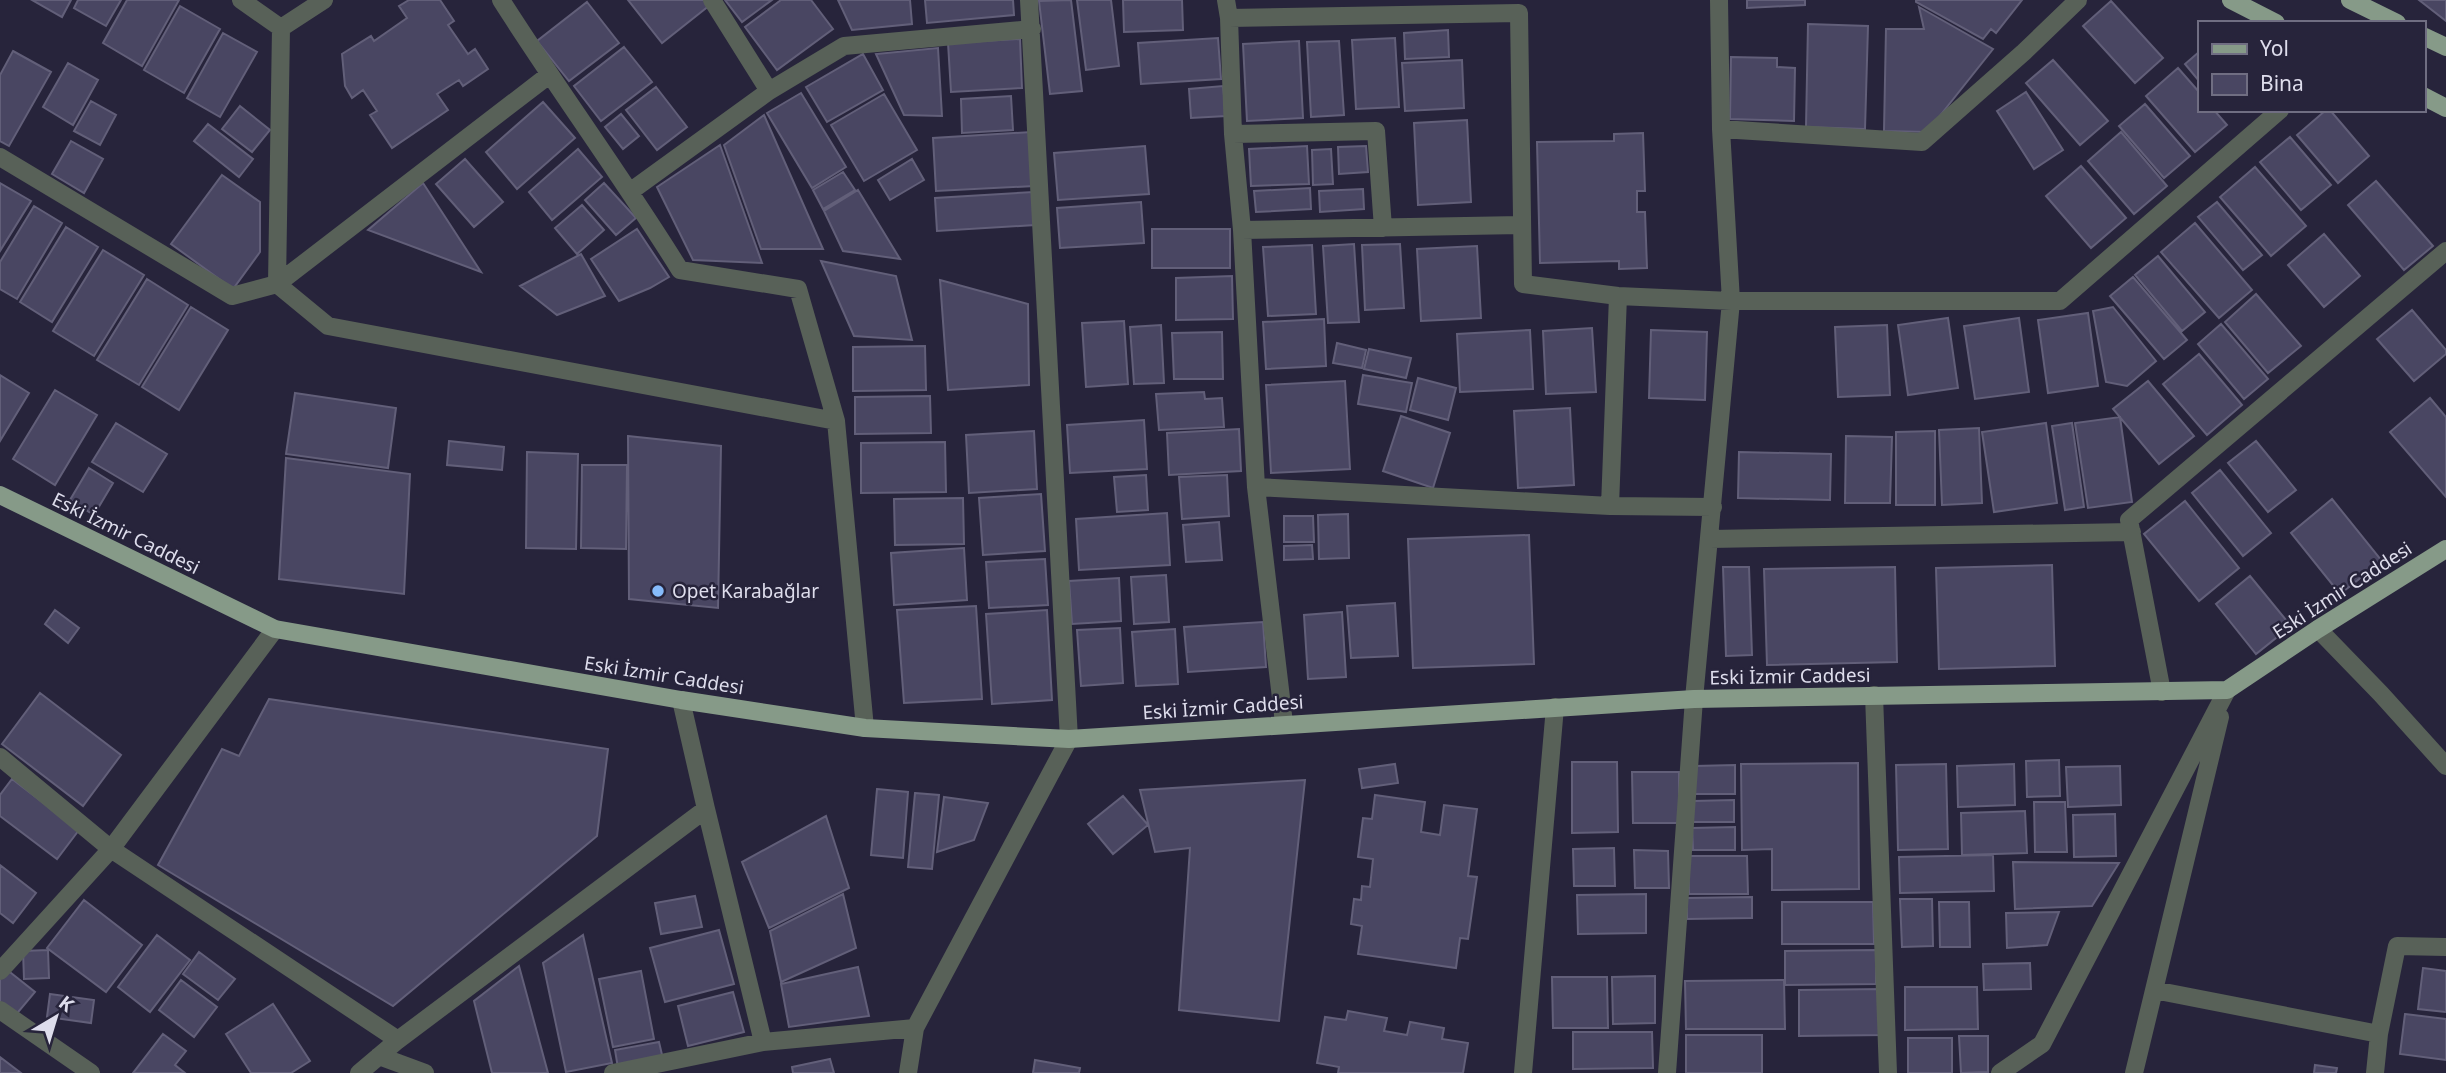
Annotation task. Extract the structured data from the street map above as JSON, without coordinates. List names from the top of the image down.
{
  "streets": {
    "main road": ["Eski İzmir Caddesi"]
  },
  "places": ["Opet Karabağlar"],
  "legend": ["Yol", "Bina"],
  "north": "top right"
}
